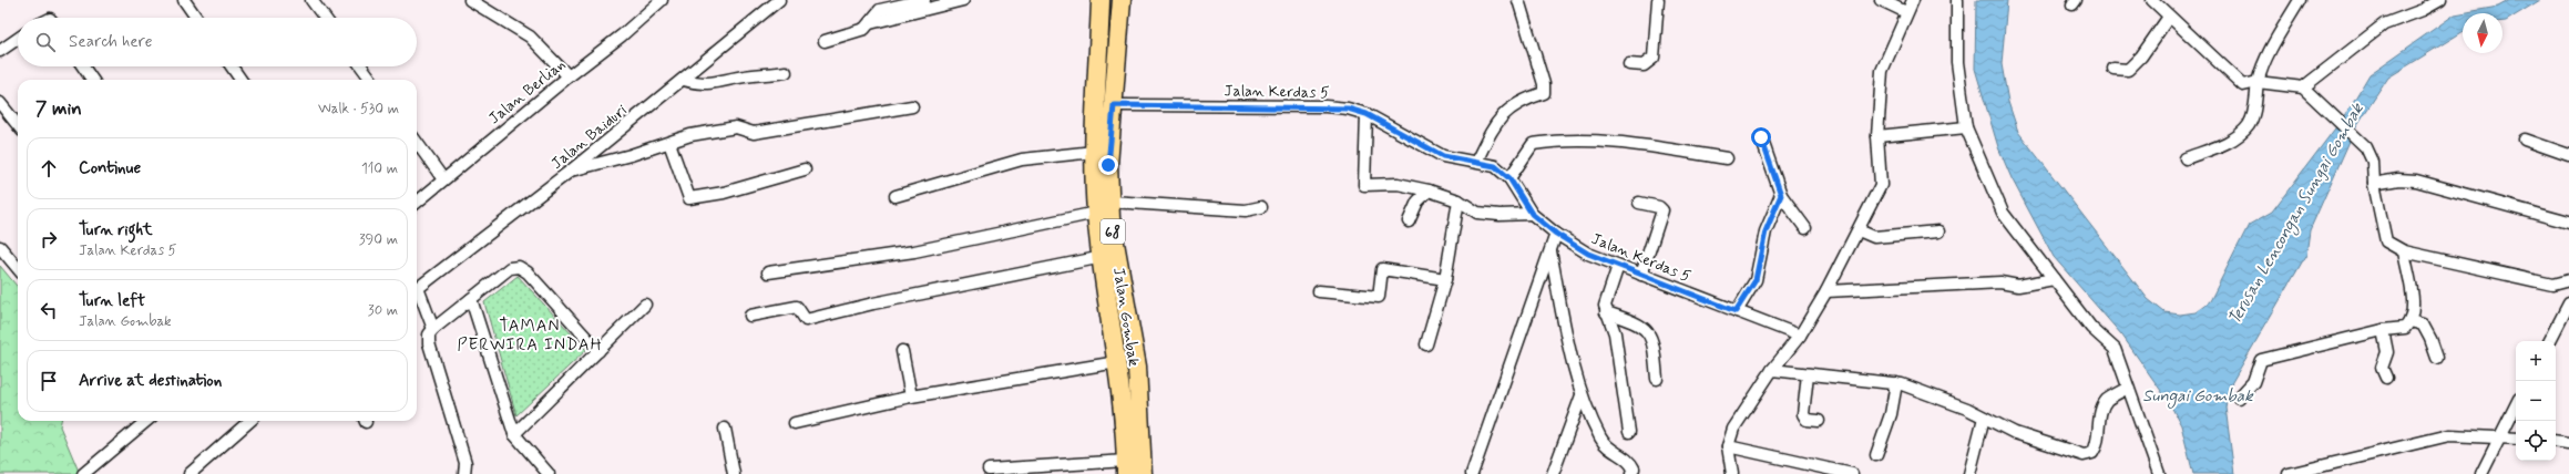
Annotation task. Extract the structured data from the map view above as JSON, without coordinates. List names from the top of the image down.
{
  "streets": {
    "main road": ["68", "Jalan Gombak"],
    "street": ["Jalan Berlian", "Jalan Kerdas 5", "Jalan Baiduri"]
  },
  "crossings": [
    ["Jalan Kerdas 5", "Jalan Gombak"]
  ],
  "districts": ["TAMAN PERWIRA INDAH"],
  "water": ["Terusan Lencongan Sungai Gombak", "Sungai Gombak"],
  "north": "bottom",
  "page": {
    "search": "Search here",
    "heading": ["7 min", "Walk · 530 m"],
    "list": [
      ["Continue", "110 m"],
      ["Turn right", "Jalan Kerdas 5", "390 m"],
      ["Turn left", "Jalan Gombak", "30 m"],
      "Arrive at destination"
    ],
    "map_buttons": ["+", "−"]
  }
}
